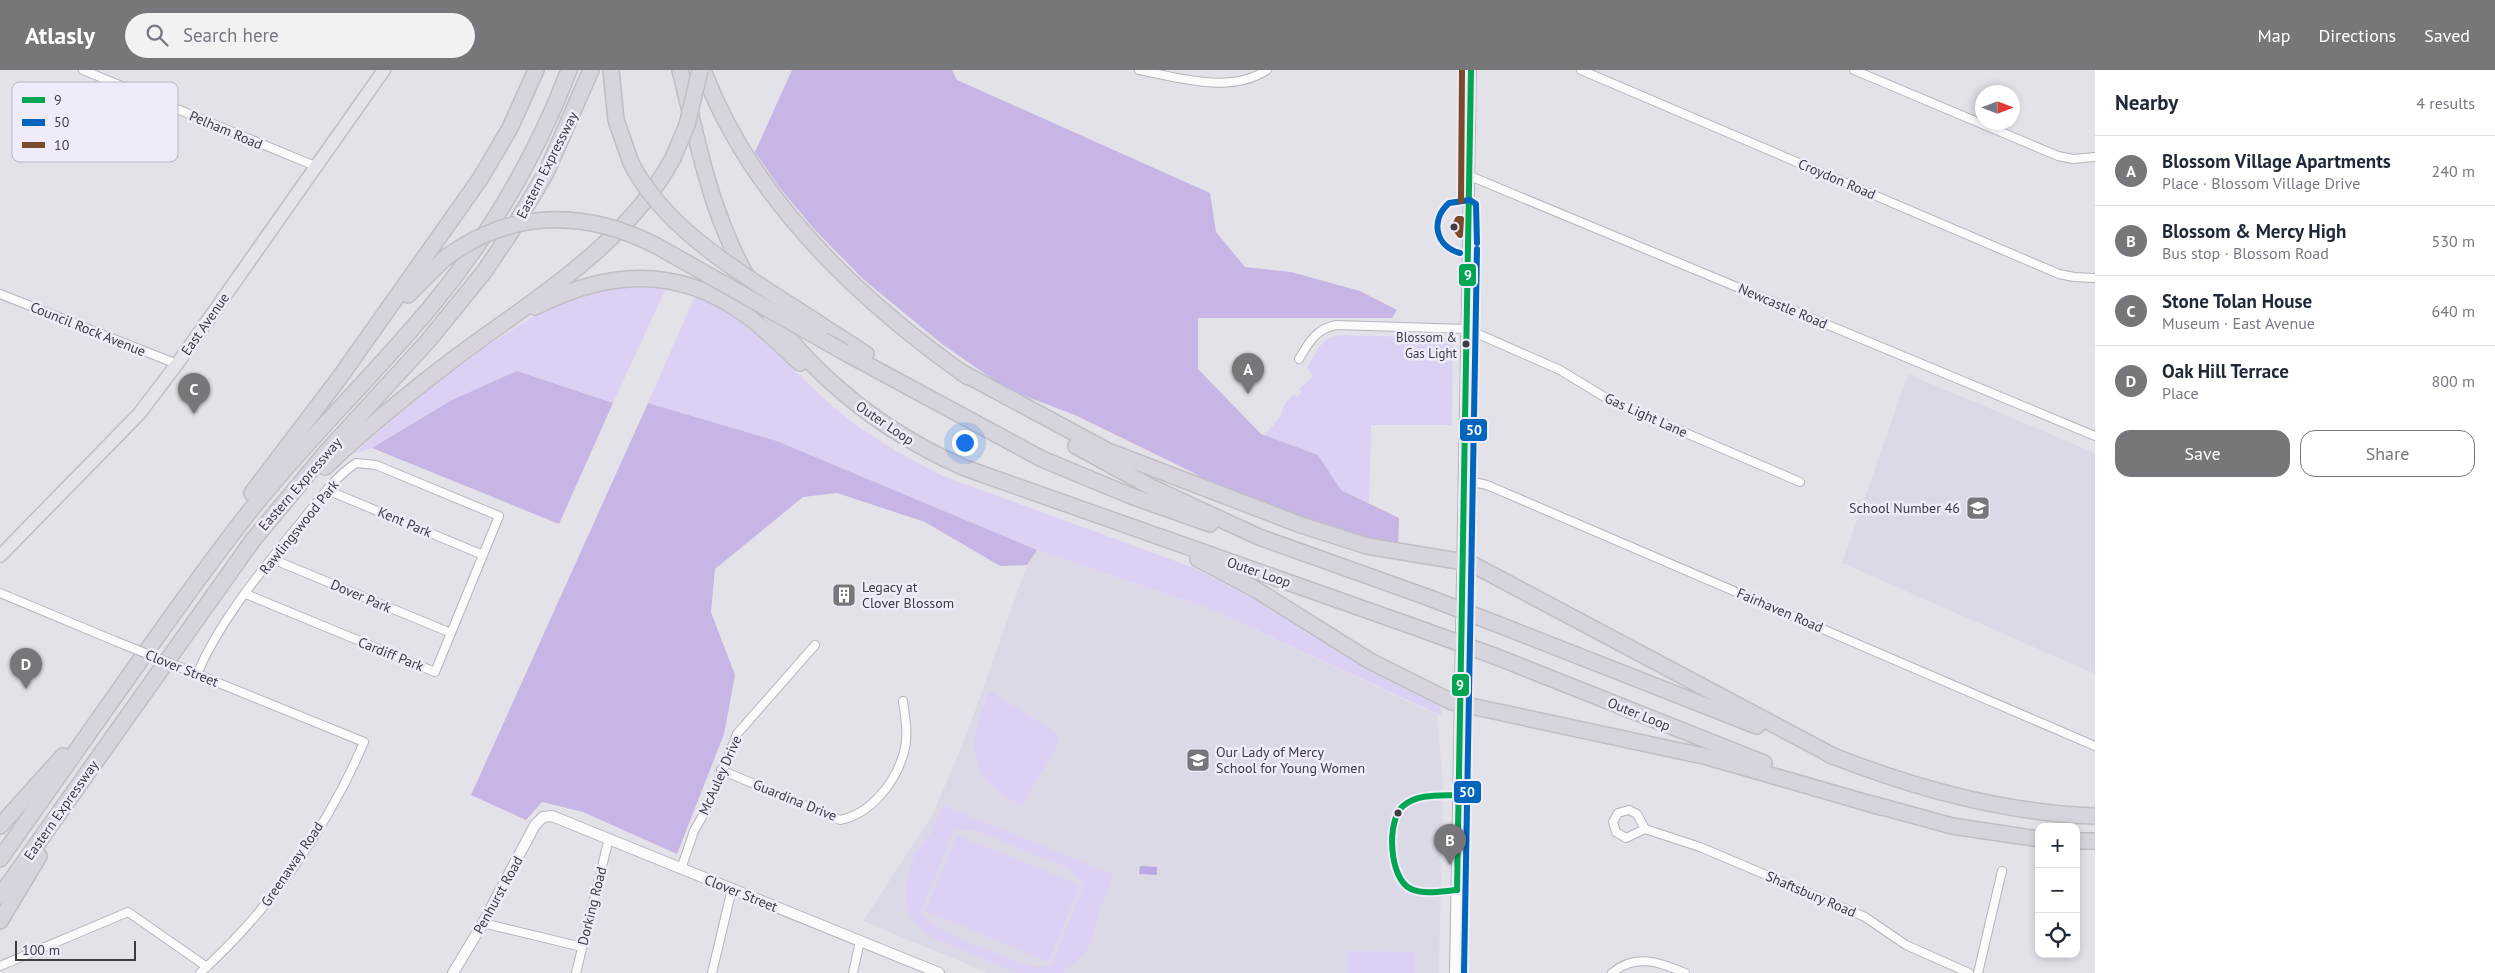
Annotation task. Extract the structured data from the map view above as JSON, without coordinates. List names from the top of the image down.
{
  "streets": {
    "highway": ["Eastern Expressway", "Outer Loop"],
    "main road": ["East Avenue"],
    "street": [
      "Pelham Road",
      "Croydon Road",
      "Newcastle Road",
      "Council Rock Avenue",
      "Gas Light Lane",
      "Kent Park",
      "Rawlingswood Park",
      "Dover Park",
      "Fairhaven Road",
      "Cardiff Park",
      "Clover Street",
      "McAuley Drive",
      "Guardina Drive",
      "Greenaway Road",
      "Shaftsbury Road",
      "Penhurst Road",
      "Dorking Road"
    ]
  },
  "crossings": [
    ["Pelham Road", "East Avenue"],
    ["East Avenue", "Council Rock Avenue"],
    ["Kent Park", "Rawlingswood Park"],
    ["Kent Park", "Cardiff Park"],
    ["Rawlingswood Park", "Dover Park"],
    ["Rawlingswood Park", "Cardiff Park"],
    ["Rawlingswood Park", "Clover Street"],
    ["Dover Park", "Cardiff Park"],
    ["Clover Street", "McAuley Drive"],
    ["Clover Street", "Greenaway Road"],
    ["Clover Street", "Penhurst Road"],
    ["Clover Street", "Dorking Road"],
    ["McAuley Drive", "Guardina Drive"]
  ],
  "places": {
    "other": ["Blossom & Gas Light"],
    "school or university": ["School Number 46", "Our Lady of Mercy School for Young Women"],
    "building": ["Legacy at Clover Blossom"]
  },
  "lines": ["transit line 9", "transit line 10", "transit line 50"],
  "legend": ["9", "50", "10"],
  "scale_bar": "100 m",
  "north": "right",
  "page": {
    "header": "Atlasly",
    "search": "Search here",
    "nav": ["Map", "Directions", "Saved"],
    "heading": ["Nearby", "4 results"],
    "list": [
      {
        "mark": "A",
        "name": "Blossom Village Apartments",
        "note": "Place · Blossom Village Drive",
        "value": "240 m"
      },
      {
        "mark": "B",
        "name": "Blossom & Mercy High",
        "note": "Bus stop · Blossom Road",
        "value": "530 m"
      },
      {
        "mark": "C",
        "name": "Stone Tolan House",
        "note": "Museum · East Avenue",
        "value": "640 m"
      },
      {
        "mark": "D",
        "name": "Oak Hill Terrace",
        "note": "Place",
        "value": "800 m"
      }
    ],
    "pins": [
      "A",
      "C",
      "D",
      "B"
    ],
    "buttons": ["Save", "Share"],
    "map_buttons": ["+", "−"],
    "scale": "100 m"
  }
}
